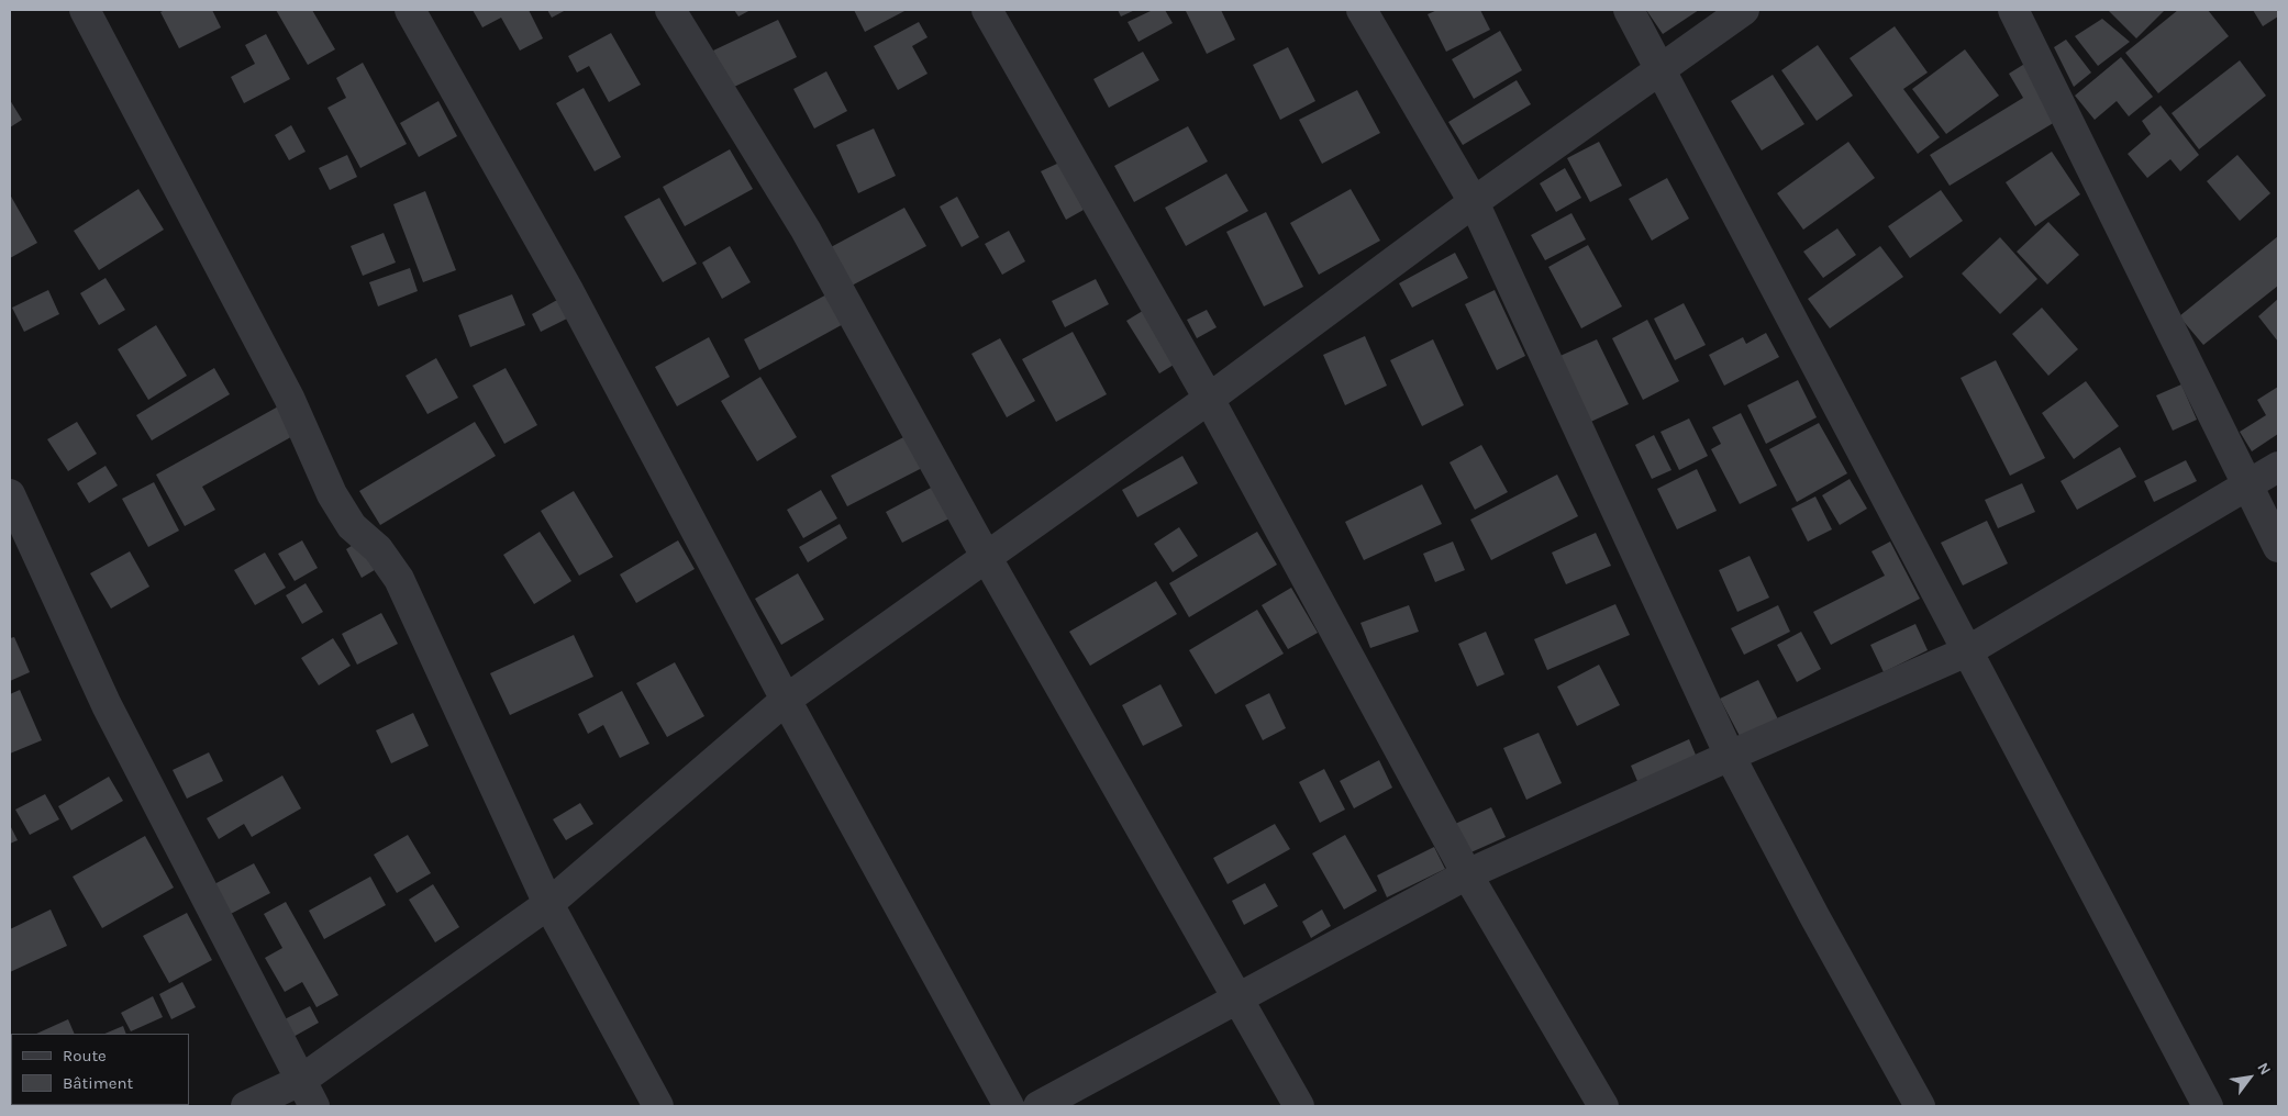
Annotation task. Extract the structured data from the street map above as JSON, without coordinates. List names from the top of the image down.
{
  "legend": ["Route", "Bâtiment"],
  "north": "top right"
}
